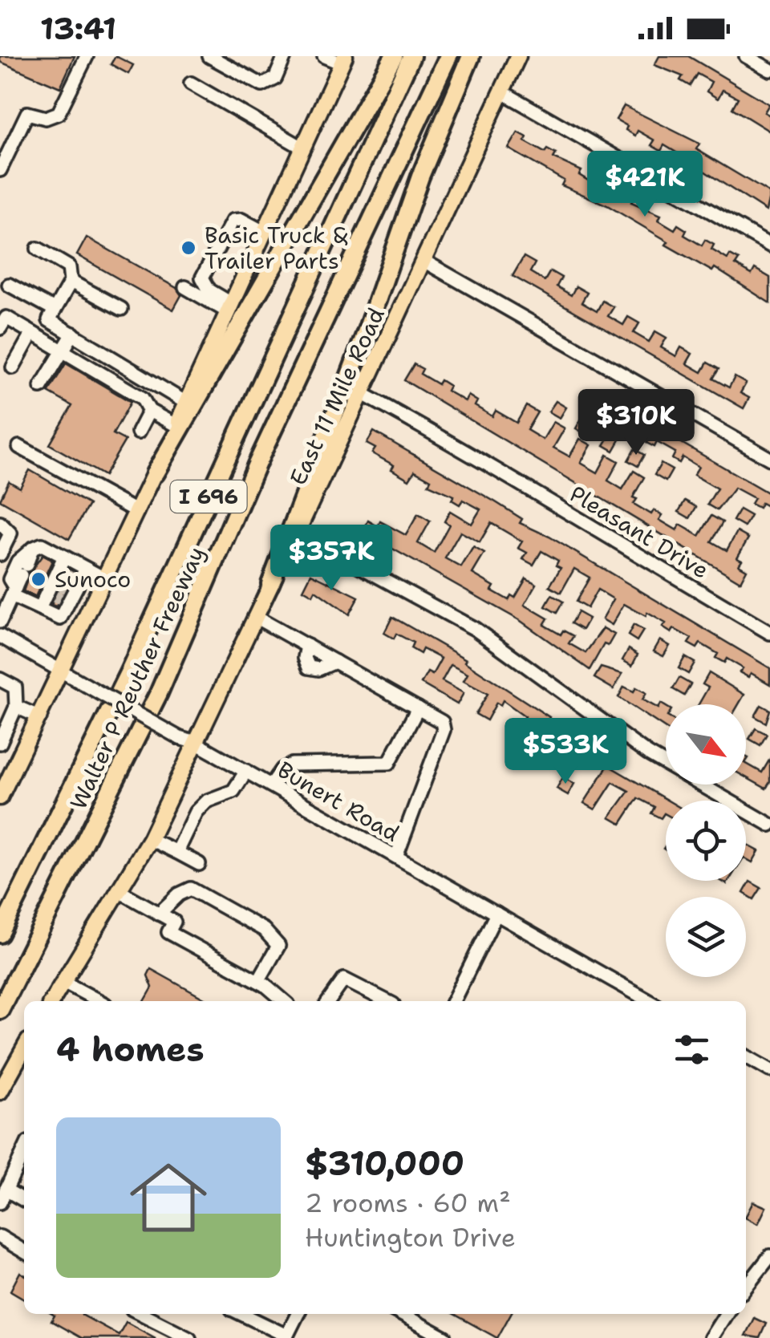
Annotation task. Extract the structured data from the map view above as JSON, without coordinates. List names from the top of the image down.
{
  "streets": {
    "highway": ["I 696", "Walter P Reuther Freeway"],
    "main road": ["East 11 Mile Road"],
    "street": ["Pleasant Drive", "Bunert Road"]
  },
  "crossings": [
    ["East 11 Mile Road", "Pleasant Drive"],
    ["East 11 Mile Road", "Bunert Road"]
  ],
  "places": ["Basic Truck & Trailer Parts", "Sunoco"],
  "north": "bottom right",
  "page": {
    "status": "13:41",
    "price": [
      "$421K",
      "$310K",
      "$357K",
      "$533K"
    ],
    "heading": "4 homes",
    "list": [
      {
        "name": "$310,000",
        "note": "2 rooms · 60 m² · Huntington Drive"
      }
    ]
  }
}
